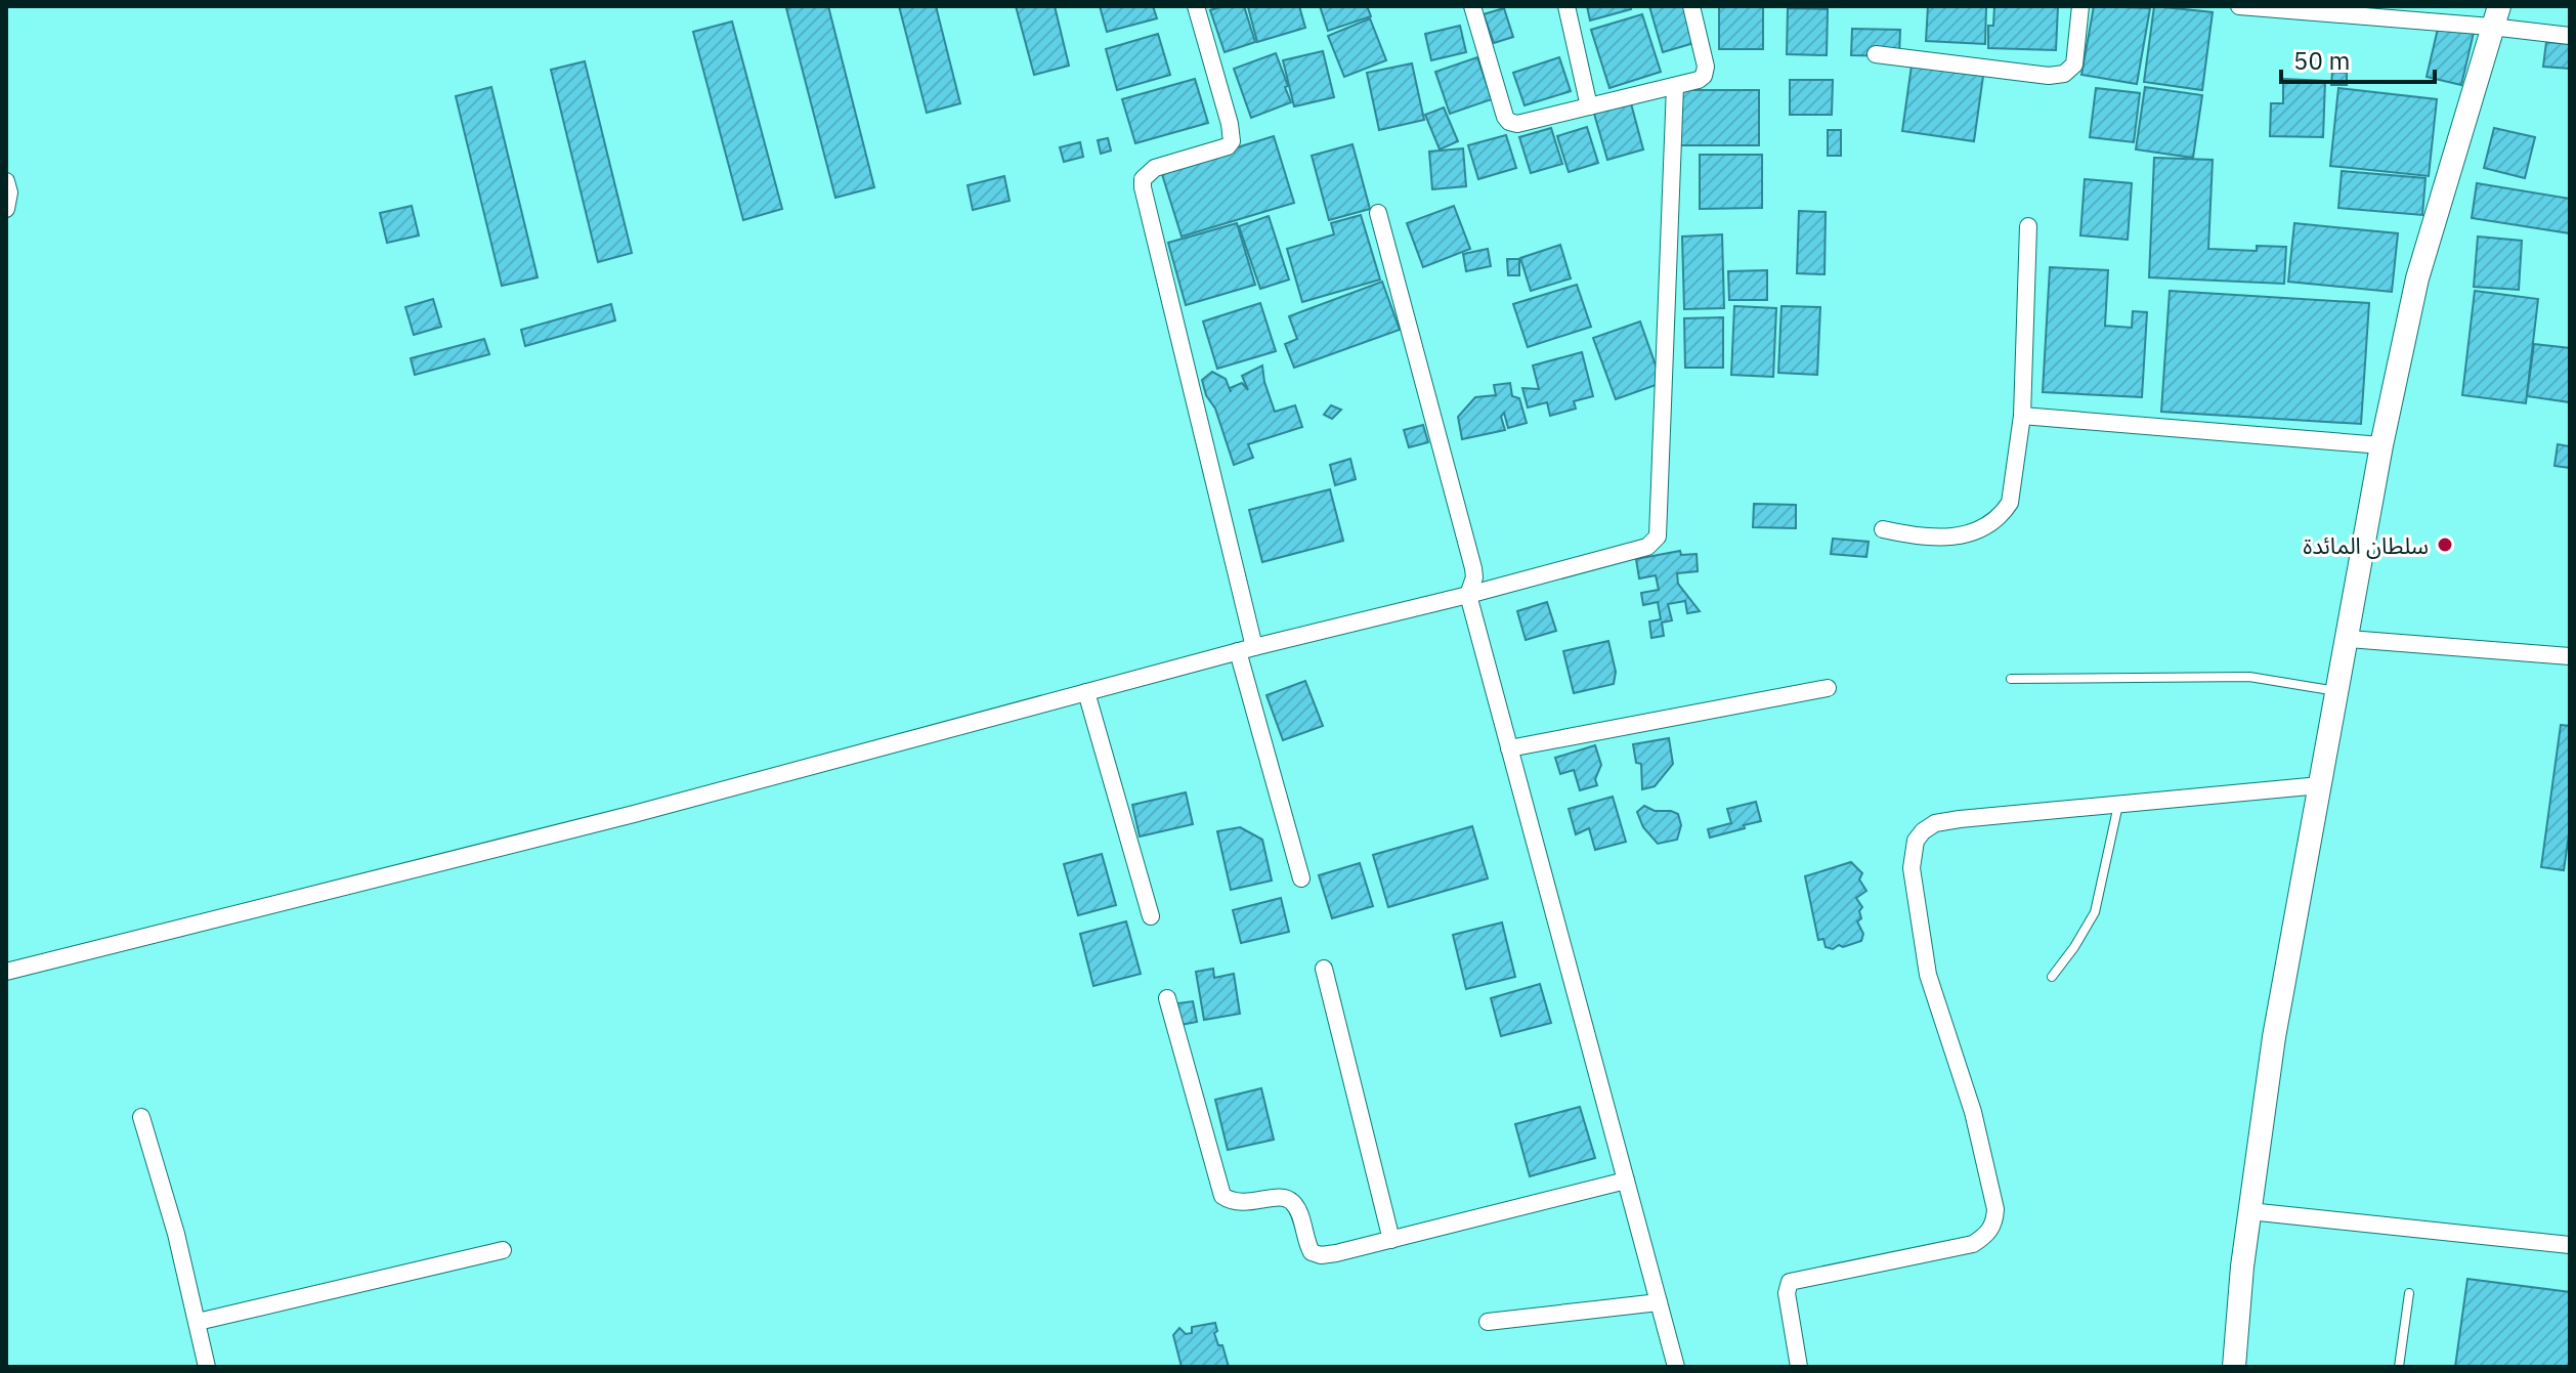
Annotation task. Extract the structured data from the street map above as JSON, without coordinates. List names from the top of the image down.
{
  "places": ["سلطان المائدة"],
  "scale_bar": "50 m"
}
